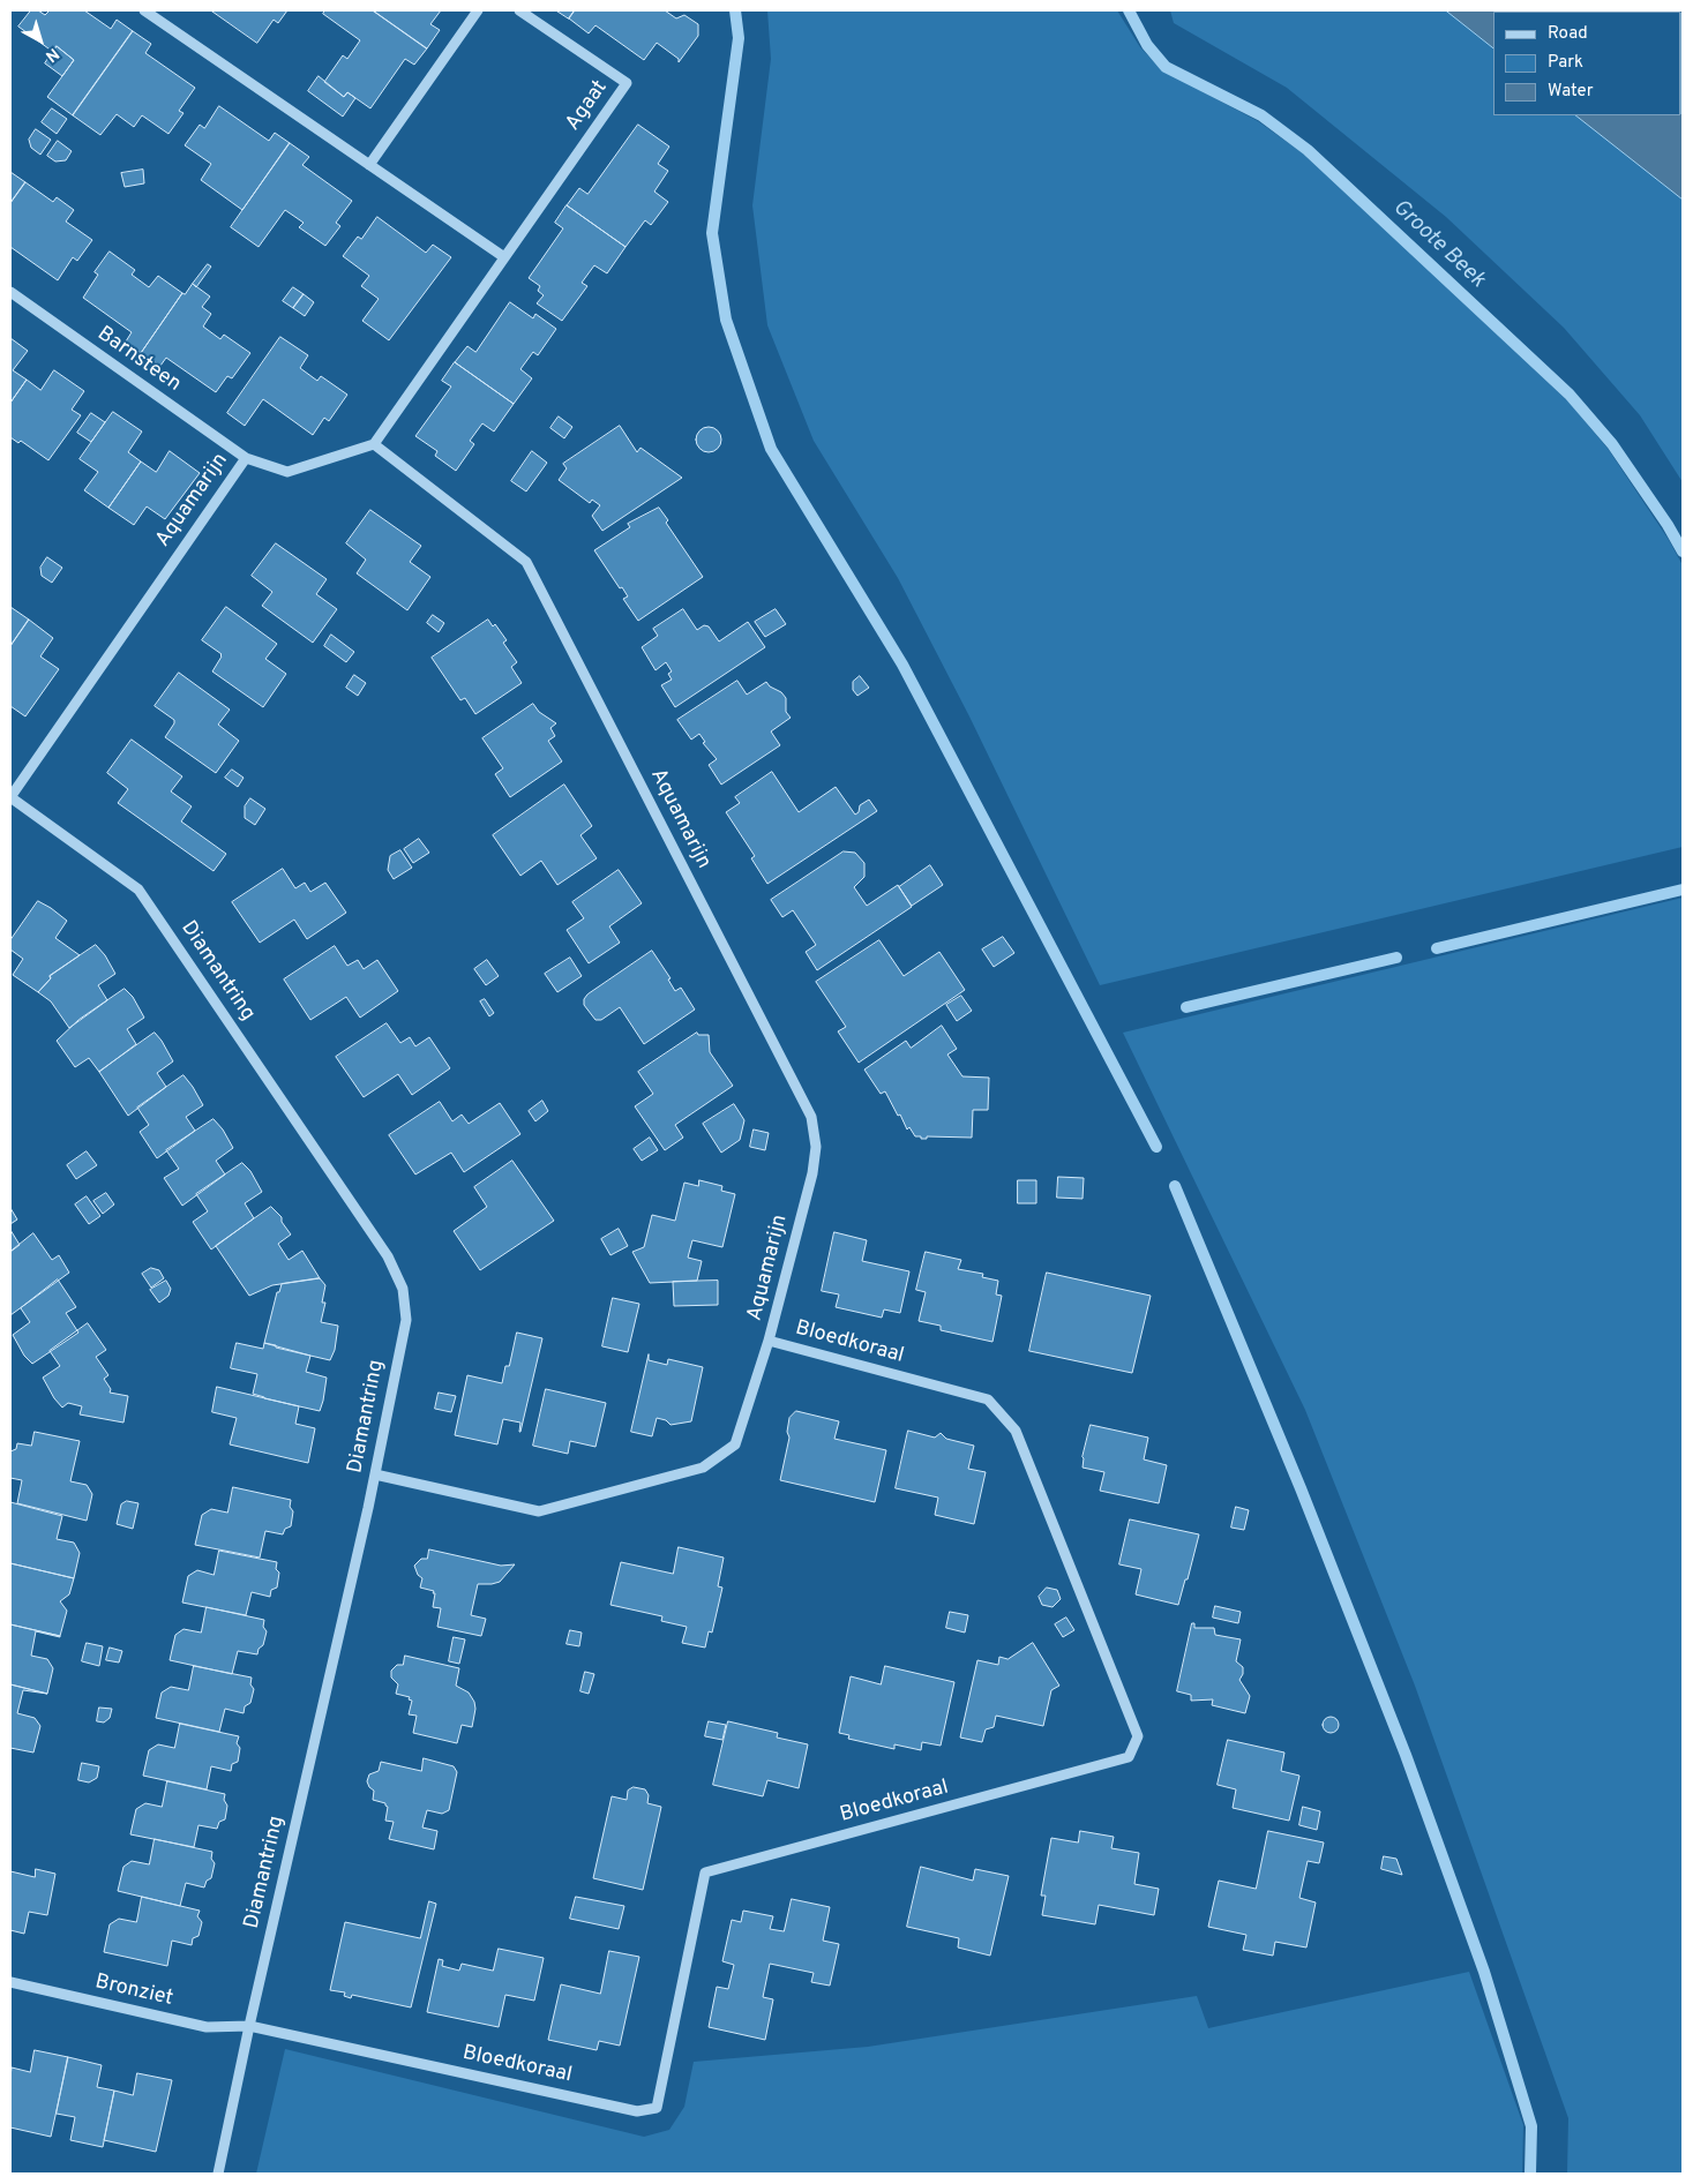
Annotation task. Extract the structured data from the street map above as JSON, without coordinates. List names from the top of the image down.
{
  "streets": {
    "street": [
      "Agaat",
      "Barnsteen",
      "Aquamarijn",
      "Diamantring",
      "Bloedkoraal",
      "Bronziet"
    ]
  },
  "crossings": [
    ["Agaat", "Aquamarijn"],
    ["Barnsteen", "Aquamarijn"],
    ["Aquamarijn", "Diamantring"],
    ["Aquamarijn", "Bloedkoraal"],
    ["Diamantring", "Bloedkoraal"],
    ["Diamantring", "Bronziet"],
    ["Bloedkoraal", "Bronziet"]
  ],
  "water": ["Groote Beek"],
  "legend": ["Road", "Park", "Water"],
  "north": "bottom right"
}
